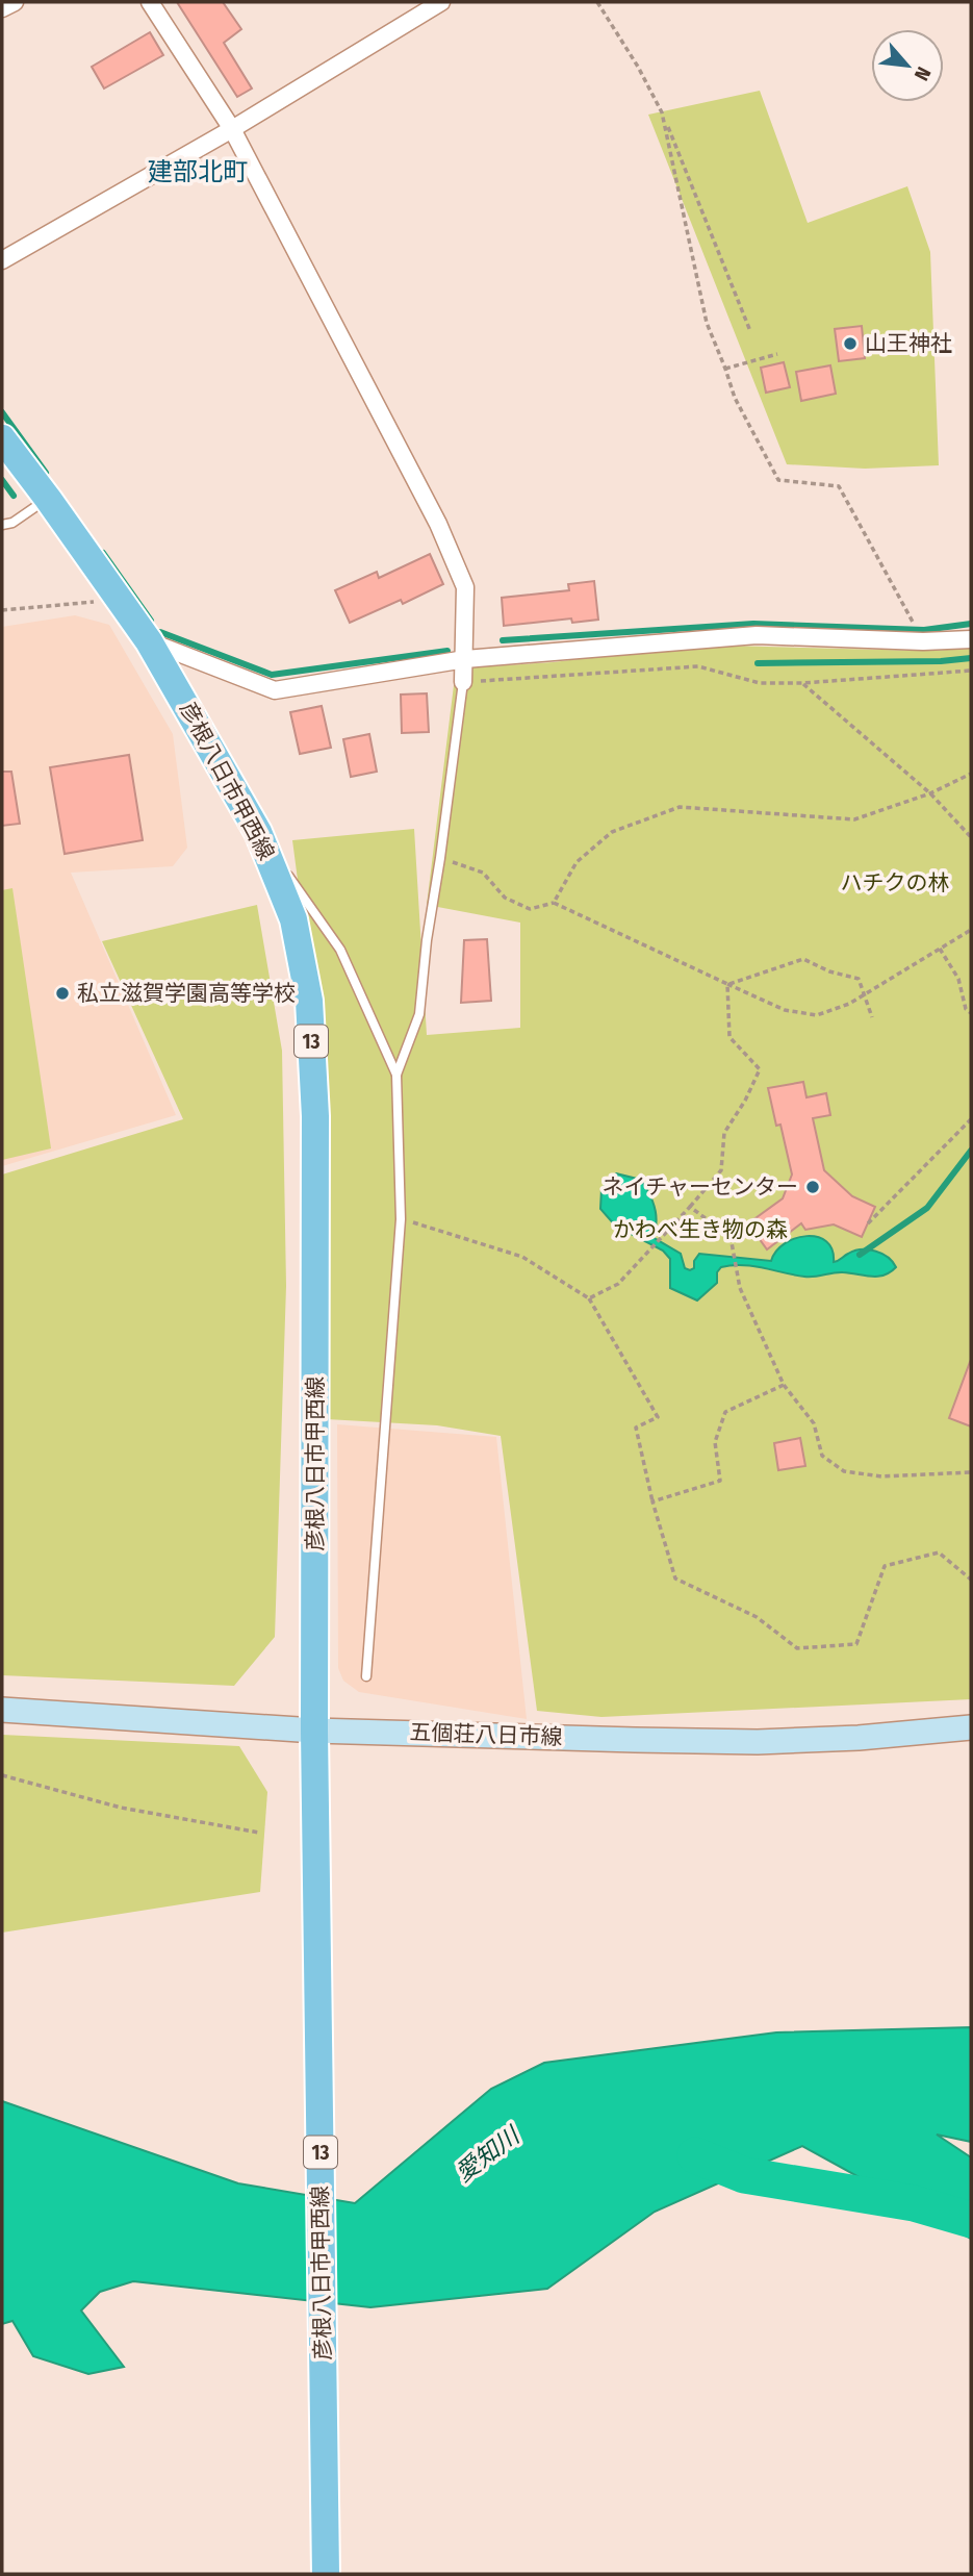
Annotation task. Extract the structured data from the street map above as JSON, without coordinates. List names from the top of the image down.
{
  "streets": {
    "main road": ["彦根八日市甲西線", "13", "五個荘八日市線"]
  },
  "crossings": [
    ["彦根八日市甲西線", "五個荘八日市線"]
  ],
  "districts": ["建部北町"],
  "water": ["愛知川"],
  "parks": ["ハチクの林", "かわべ生き物の森"],
  "places": ["山王神社", "私立滋賀学園高等学校", "ネイチャーセンター"],
  "north": "bottom right"
}
